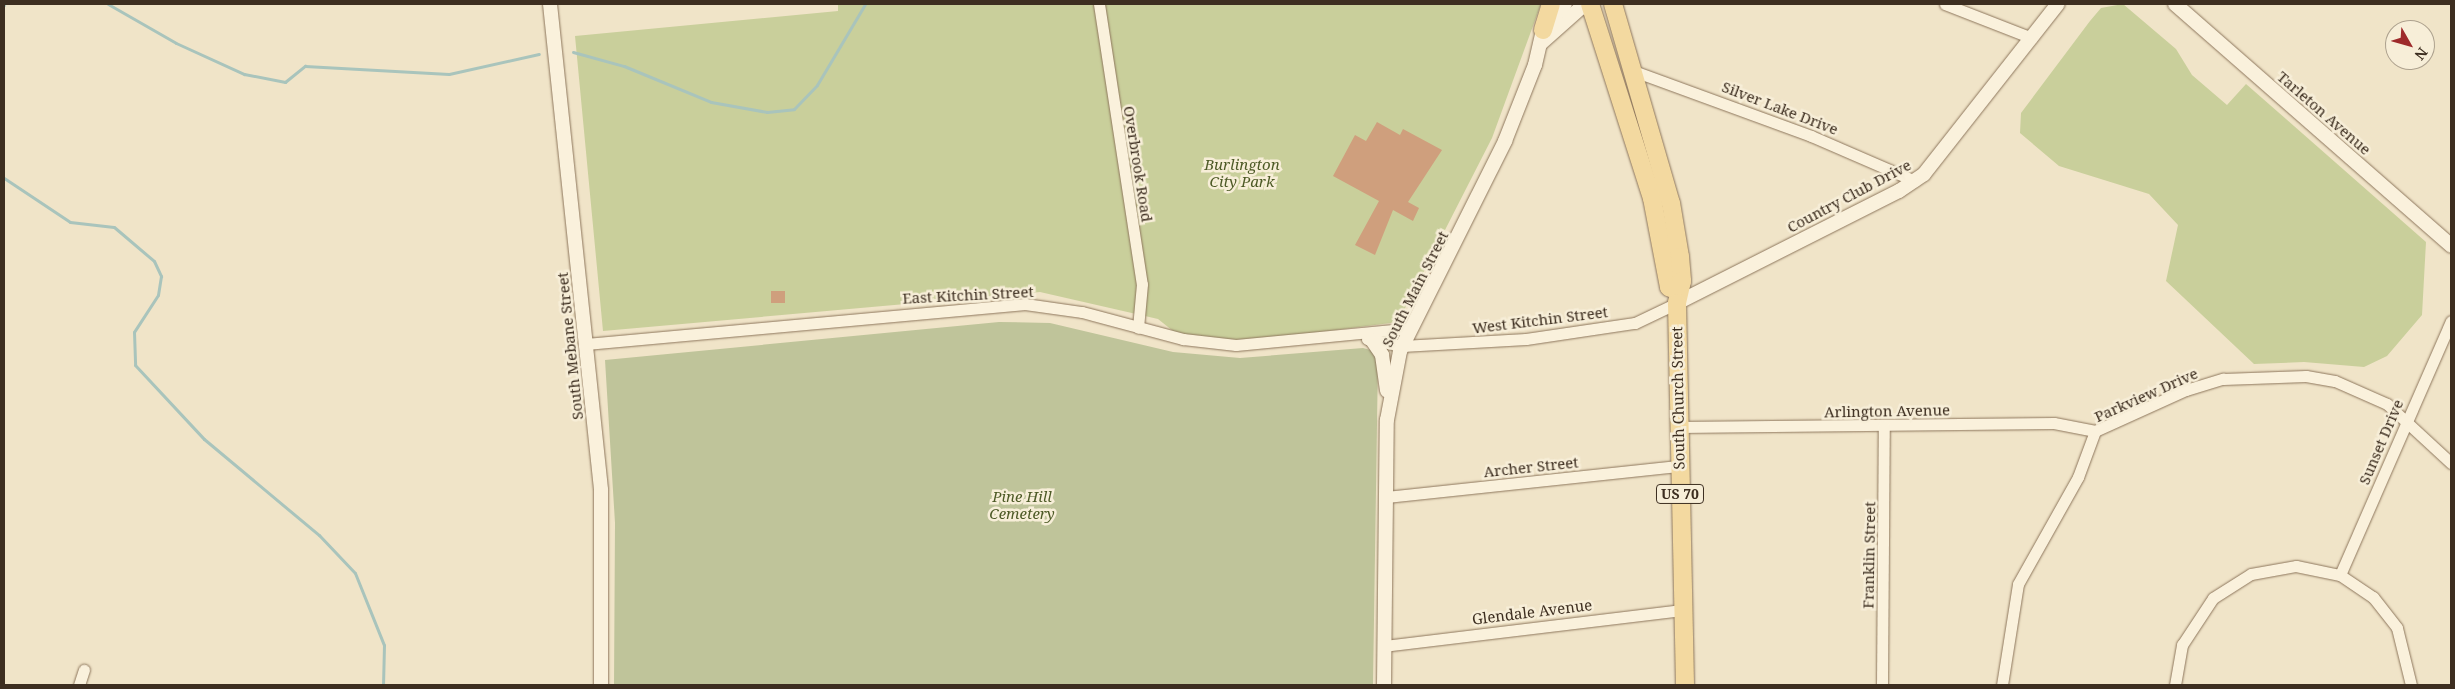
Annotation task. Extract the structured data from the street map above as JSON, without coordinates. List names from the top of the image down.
{
  "streets": {
    "main road": ["South Church Street", "US 70"],
    "street": [
      "Silver Lake Drive",
      "Tarleton Avenue",
      "Overbrook Road",
      "Country Club Drive",
      "South Main Street",
      "East Kitchin Street",
      "West Kitchin Street",
      "South Mebane Street",
      "Parkview Drive",
      "Arlington Avenue",
      "Sunset Drive",
      "Archer Street",
      "Franklin Street",
      "Glendale Avenue"
    ]
  },
  "crossings": [
    ["Silver Lake Drive", "Country Club Drive"],
    ["Silver Lake Drive", "South Church Street"],
    ["Overbrook Road", "East Kitchin Street"],
    ["Country Club Drive", "West Kitchin Street"],
    ["Country Club Drive", "South Church Street"],
    ["South Main Street", "East Kitchin Street"],
    ["South Main Street", "West Kitchin Street"],
    ["South Main Street", "Archer Street"],
    ["South Main Street", "Glendale Avenue"],
    ["East Kitchin Street", "West Kitchin Street"],
    ["East Kitchin Street", "South Mebane Street"],
    ["West Kitchin Street", "South Church Street"],
    ["Parkview Drive", "Arlington Avenue"],
    ["Parkview Drive", "Sunset Drive"],
    ["South Church Street", "Arlington Avenue"],
    ["South Church Street", "Archer Street"],
    ["South Church Street", "Glendale Avenue"],
    ["Arlington Avenue", "Franklin Street"]
  ],
  "parks": ["Burlington City Park", "Pine Hill Cemetery"],
  "north": "bottom right"
}
